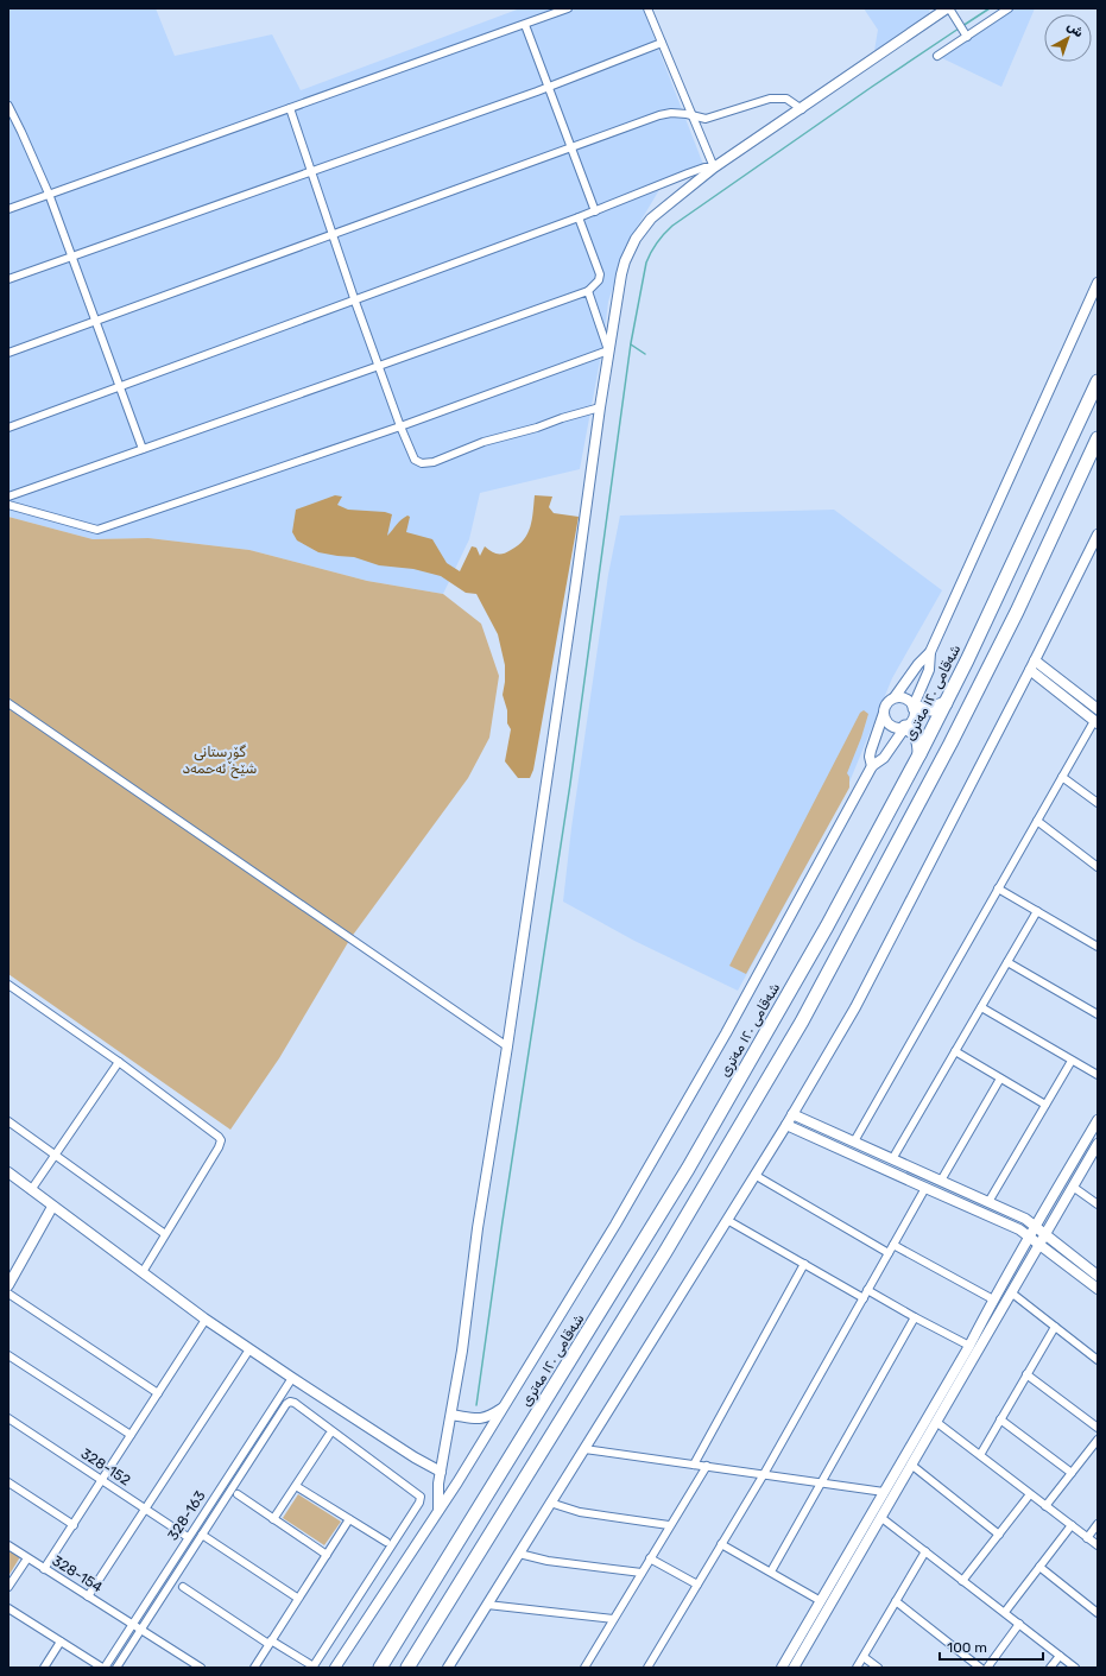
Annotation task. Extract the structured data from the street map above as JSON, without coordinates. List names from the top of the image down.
{
  "streets": {
    "highway": ["شەقامی ١٢٠ مەتری"],
    "street": ["328-152", "328-163", "328-154"]
  },
  "crossings": [
    ["328-152", "328-163"],
    ["328-163", "328-154"]
  ],
  "parks": ["گۆڕستانی شێخ ئەحمەد"],
  "scale_bar": "100 m",
  "north": "top right"
}
